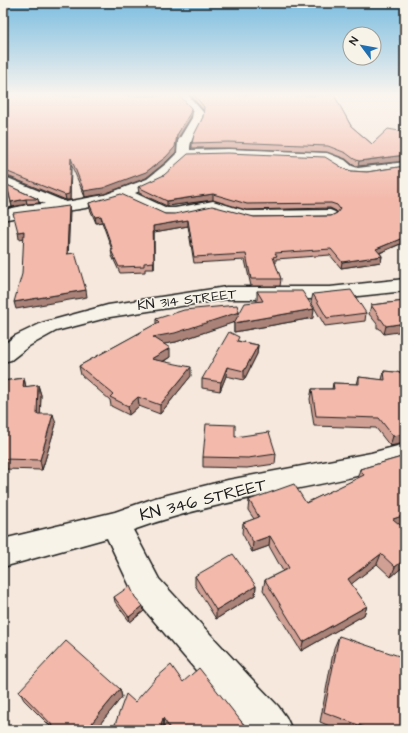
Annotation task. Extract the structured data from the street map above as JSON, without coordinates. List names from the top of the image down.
{
  "streets": {
    "street": ["KN 314 STREET", "KN 346 STREET"]
  },
  "north": "top left"
}
